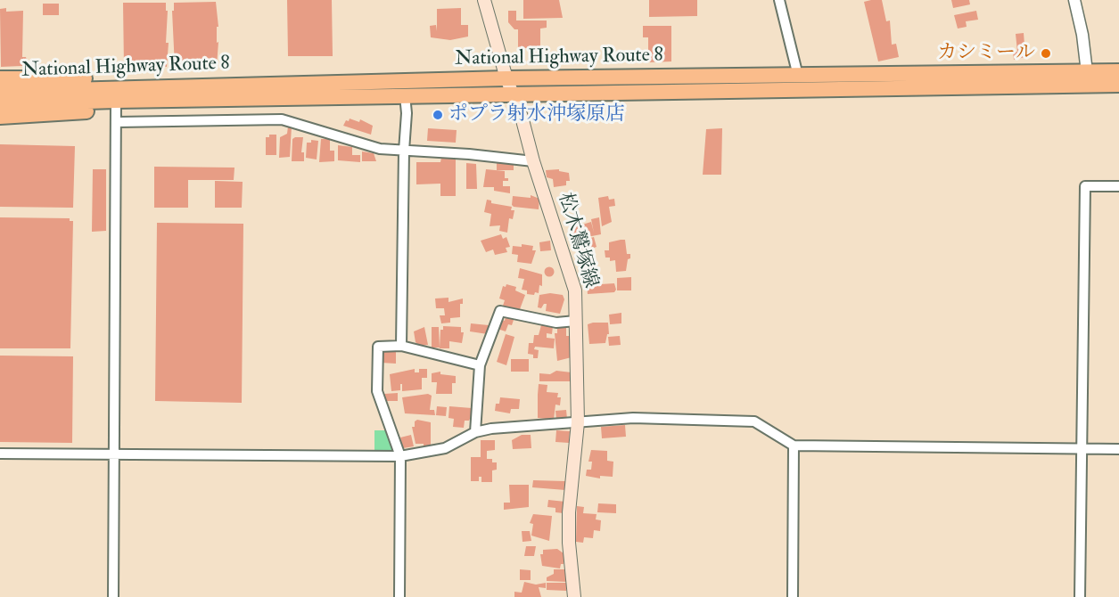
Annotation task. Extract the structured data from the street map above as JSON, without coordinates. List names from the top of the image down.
{
  "streets": {
    "highway": ["National Highway Route 8"],
    "main road": ["松木鷲塚線"]
  },
  "crossings": [
    ["National Highway Route 8", "松木鷲塚線"]
  ],
  "places": ["カシミール", "ポプラ射水沖塚原店"]
}
